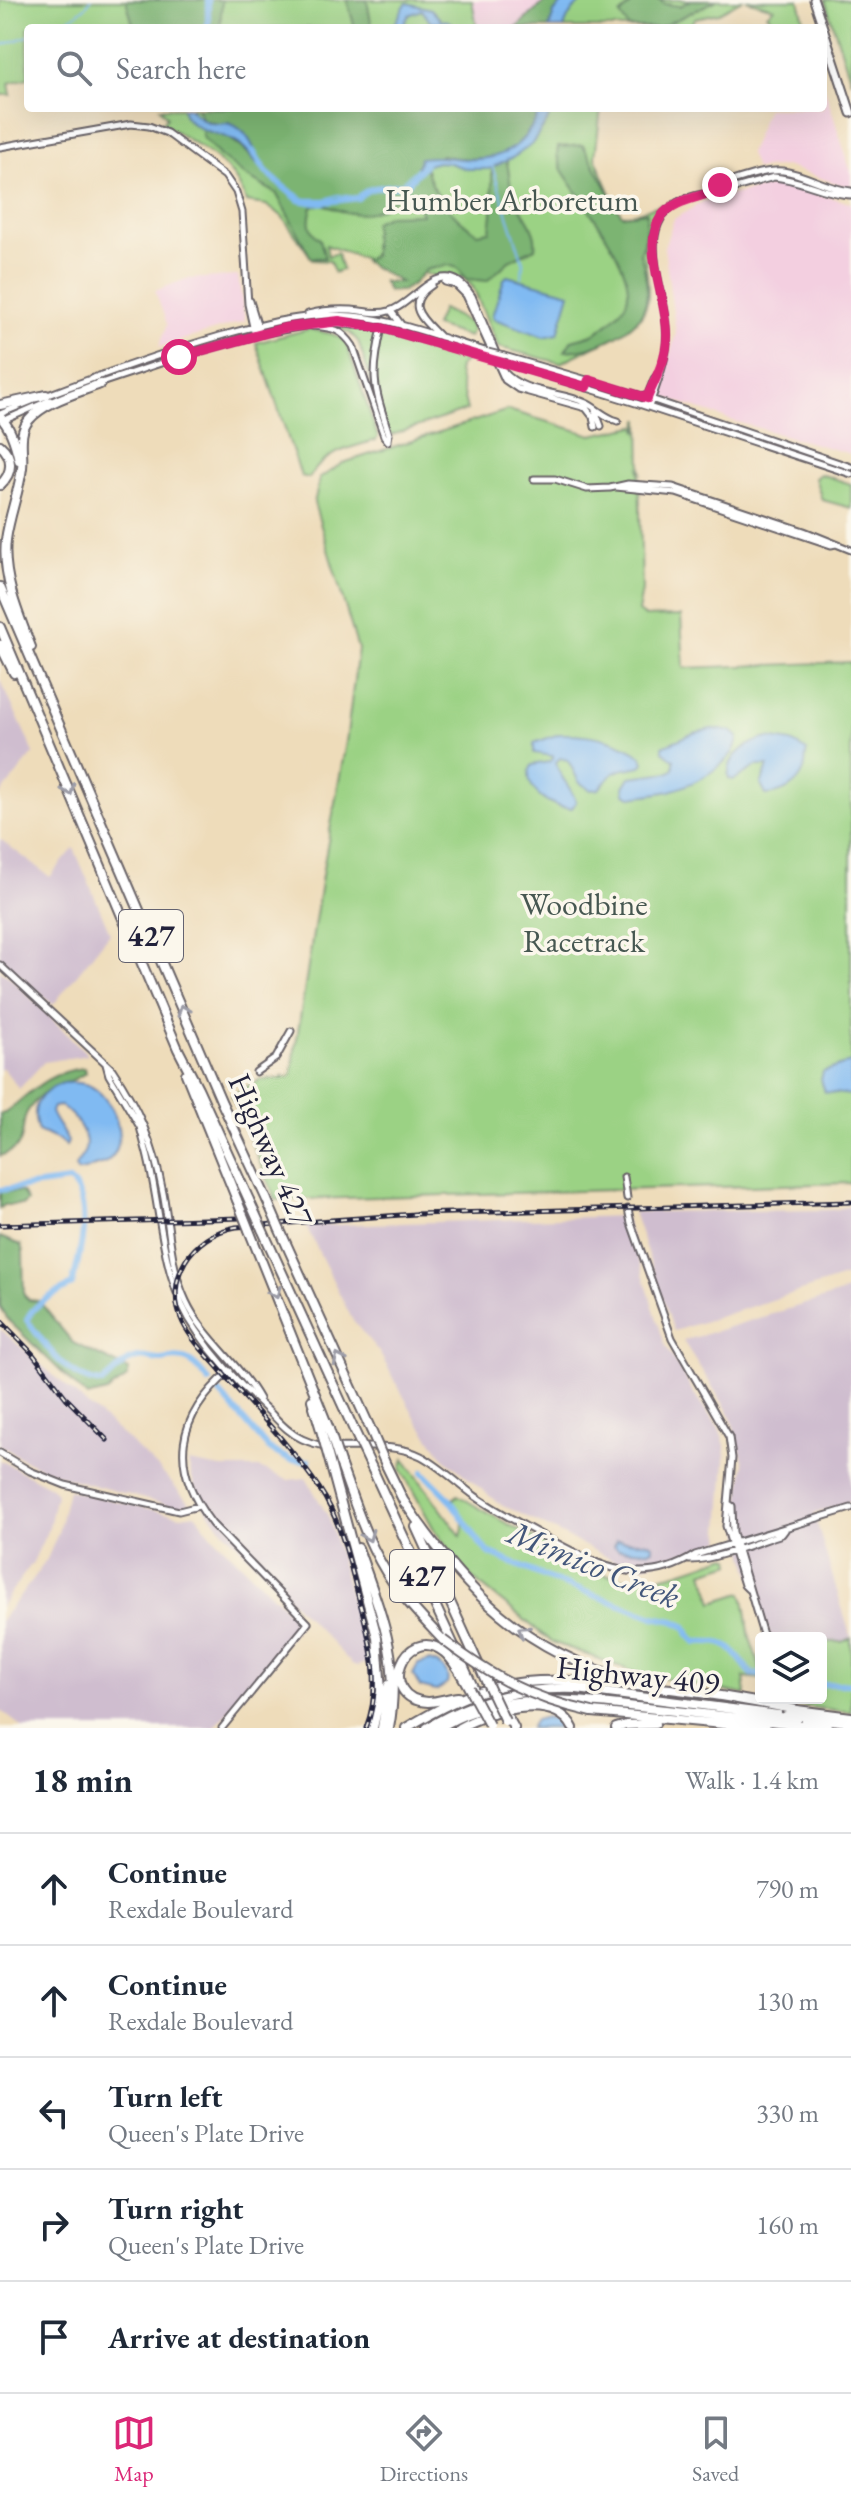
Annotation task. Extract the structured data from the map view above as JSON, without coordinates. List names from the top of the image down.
{
  "streets": {
    "highway": ["427", "Highway 427", "Highway 409"]
  },
  "water": ["Mimico Creek"],
  "parks": ["Humber Arboretum", "Woodbine Racetrack"],
  "page": {
    "search": "Search here",
    "heading": ["18 min", "Walk · 1.4 km"],
    "list": [
      ["Continue", "Rexdale Boulevard", "790 m"],
      ["Continue", "Rexdale Boulevard", "130 m"],
      ["Turn left", "Queen's Plate Drive", "330 m"],
      ["Turn right", "Queen's Plate Drive", "160 m"],
      "Arrive at destination"
    ],
    "nav": ["Map", "Directions", "Saved"]
  }
}
